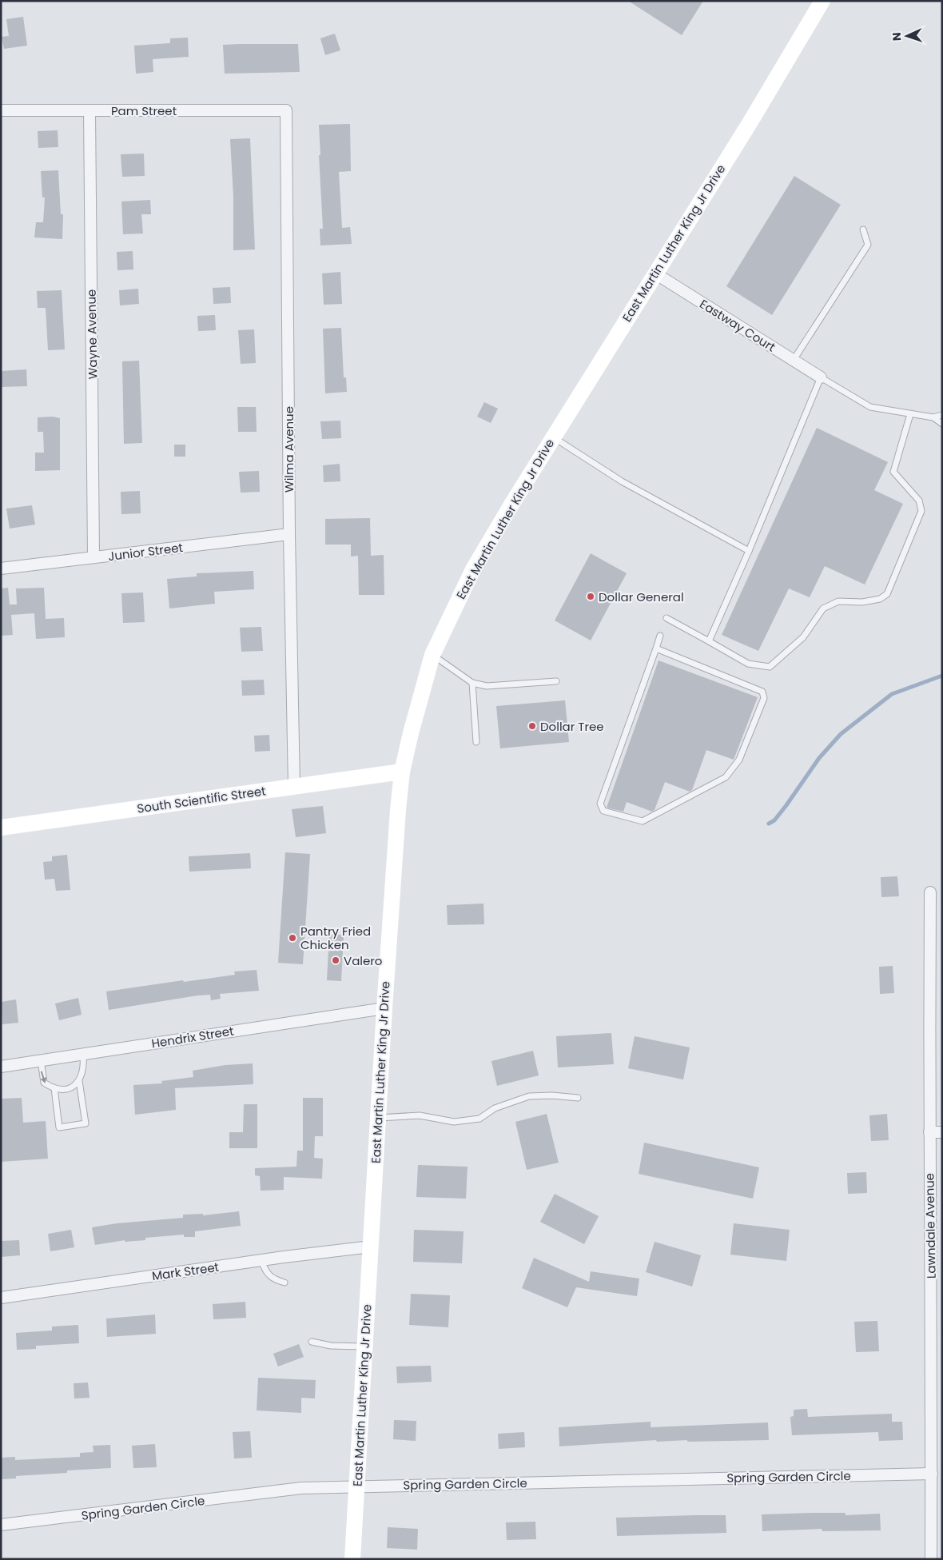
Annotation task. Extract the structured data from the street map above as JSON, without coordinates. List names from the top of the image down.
{
  "streets": {
    "main road": ["East Martin Luther King Jr Drive", "South Scientific Street"],
    "street": [
      "Pam Street",
      "Eastway Court",
      "Wayne Avenue",
      "Wilma Avenue",
      "Junior Street",
      "Hendrix Street",
      "Lawndale Avenue",
      "Mark Street",
      "Spring Garden Circle"
    ]
  },
  "crossings": [
    ["Pam Street", "Wayne Avenue"],
    ["Pam Street", "Wilma Avenue"],
    ["East Martin Luther King Jr Drive", "Eastway Court"],
    ["East Martin Luther King Jr Drive", "South Scientific Street"],
    ["East Martin Luther King Jr Drive", "Hendrix Street"],
    ["East Martin Luther King Jr Drive", "Mark Street"],
    ["East Martin Luther King Jr Drive", "Spring Garden Circle"],
    ["Wayne Avenue", "Junior Street"],
    ["Wilma Avenue", "Junior Street"],
    ["Wilma Avenue", "South Scientific Street"],
    ["Lawndale Avenue", "Spring Garden Circle"]
  ],
  "places": [
    "Dollar General",
    "Dollar Tree",
    "Pantry Fried Chicken",
    "Valero"
  ],
  "north": "left"
}
